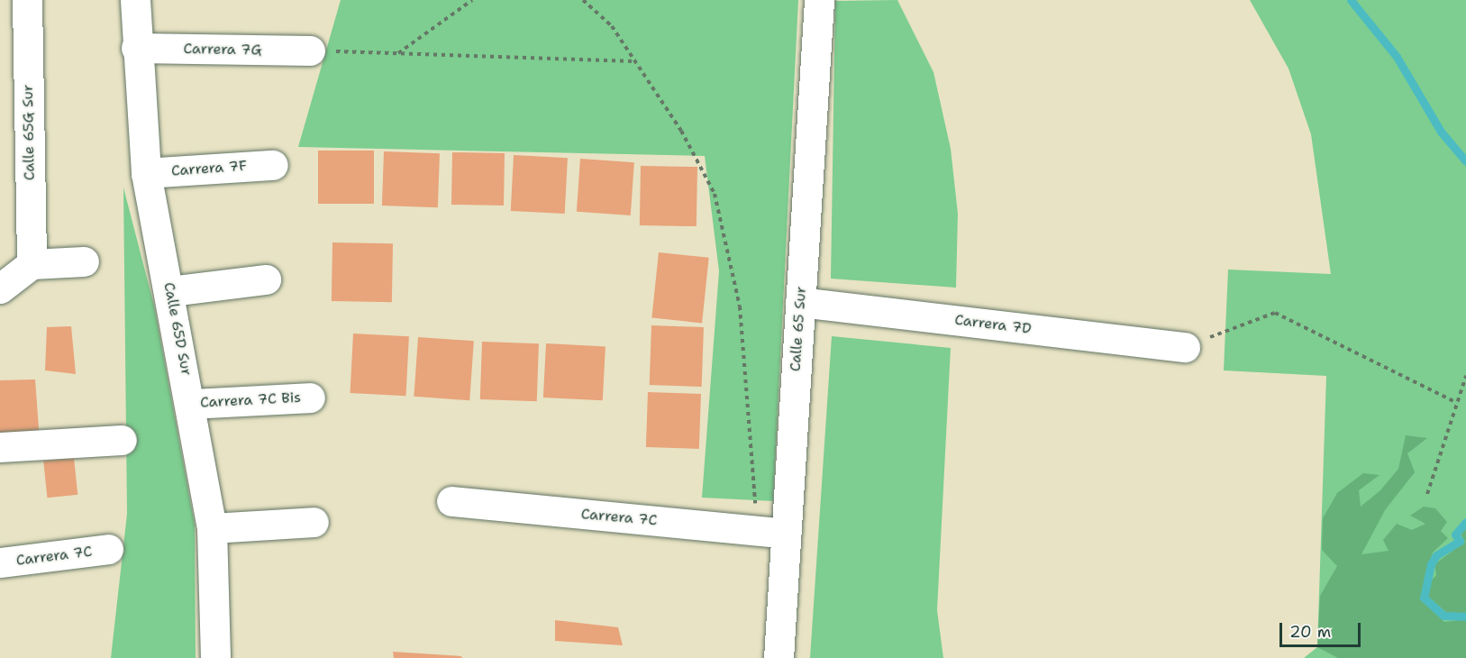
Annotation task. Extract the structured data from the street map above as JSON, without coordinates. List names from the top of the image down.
{
  "streets": {
    "street": [
      "Carrera 7G",
      "Calle 65G Sur",
      "Carrera 7F",
      "Carrera 7D",
      "Calle 65D Sur",
      "Calle 65 Sur",
      "Carrera 7C Bis",
      "Carrera 7C"
    ]
  },
  "crossings": [
    ["Carrera 7G", "Calle 65D Sur"],
    ["Carrera 7F", "Calle 65D Sur"],
    ["Carrera 7D", "Calle 65 Sur"],
    ["Calle 65D Sur", "Carrera 7C Bis"],
    ["Calle 65 Sur", "Carrera 7C"]
  ],
  "scale_bar": "20 m"
}
